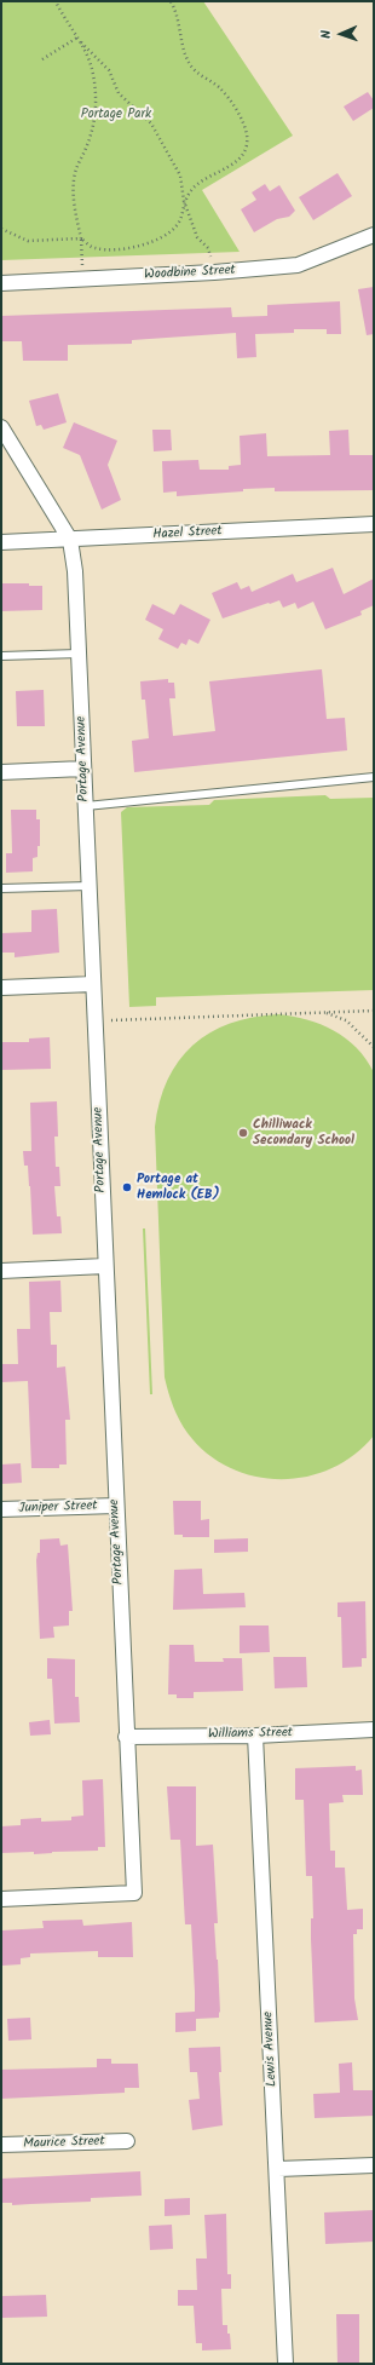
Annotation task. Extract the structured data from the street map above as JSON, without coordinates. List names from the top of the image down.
{
  "streets": {
    "street": [
      "Woodbine Street",
      "Hazel Street",
      "Portage Avenue",
      "Juniper Street",
      "Williams Street",
      "Lewis Avenue",
      "Maurice Street"
    ]
  },
  "crossings": [
    ["Hazel Street", "Portage Avenue"],
    ["Portage Avenue", "Juniper Street"],
    ["Portage Avenue", "Williams Street"],
    ["Williams Street", "Lewis Avenue"]
  ],
  "parks": ["Portage Park"],
  "places": ["Chilliwack Secondary School", "Portage at Hemlock (EB)"],
  "north": "left"
}
